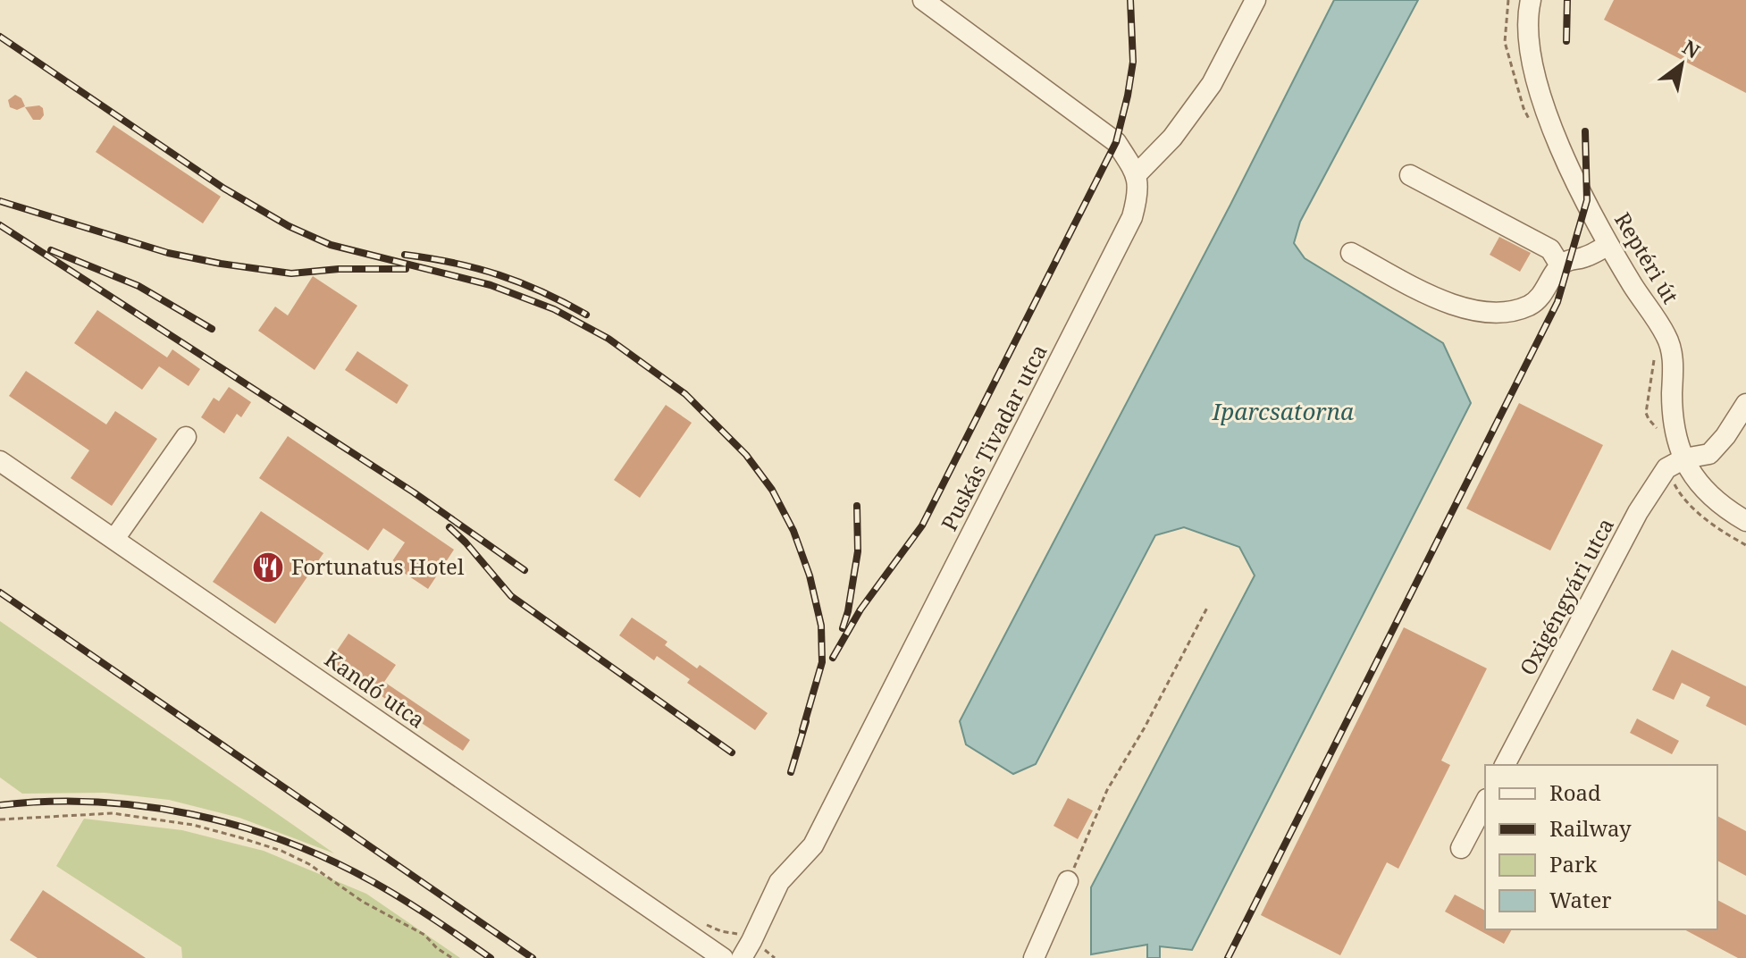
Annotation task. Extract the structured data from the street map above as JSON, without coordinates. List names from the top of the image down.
{
  "streets": {
    "street": [
      "Reptéri út",
      "Puskás Tivadar utca",
      "Oxigéngyári utca",
      "Kandó utca"
    ]
  },
  "crossings": [
    ["Reptéri út", "Oxigéngyári utca"]
  ],
  "water": ["Iparcsatorna"],
  "places": {
    "restaurant": ["Fortunatus Hotel"]
  },
  "legend": [
    "Road",
    "Railway",
    "Park",
    "Water"
  ],
  "north": "top right"
}
